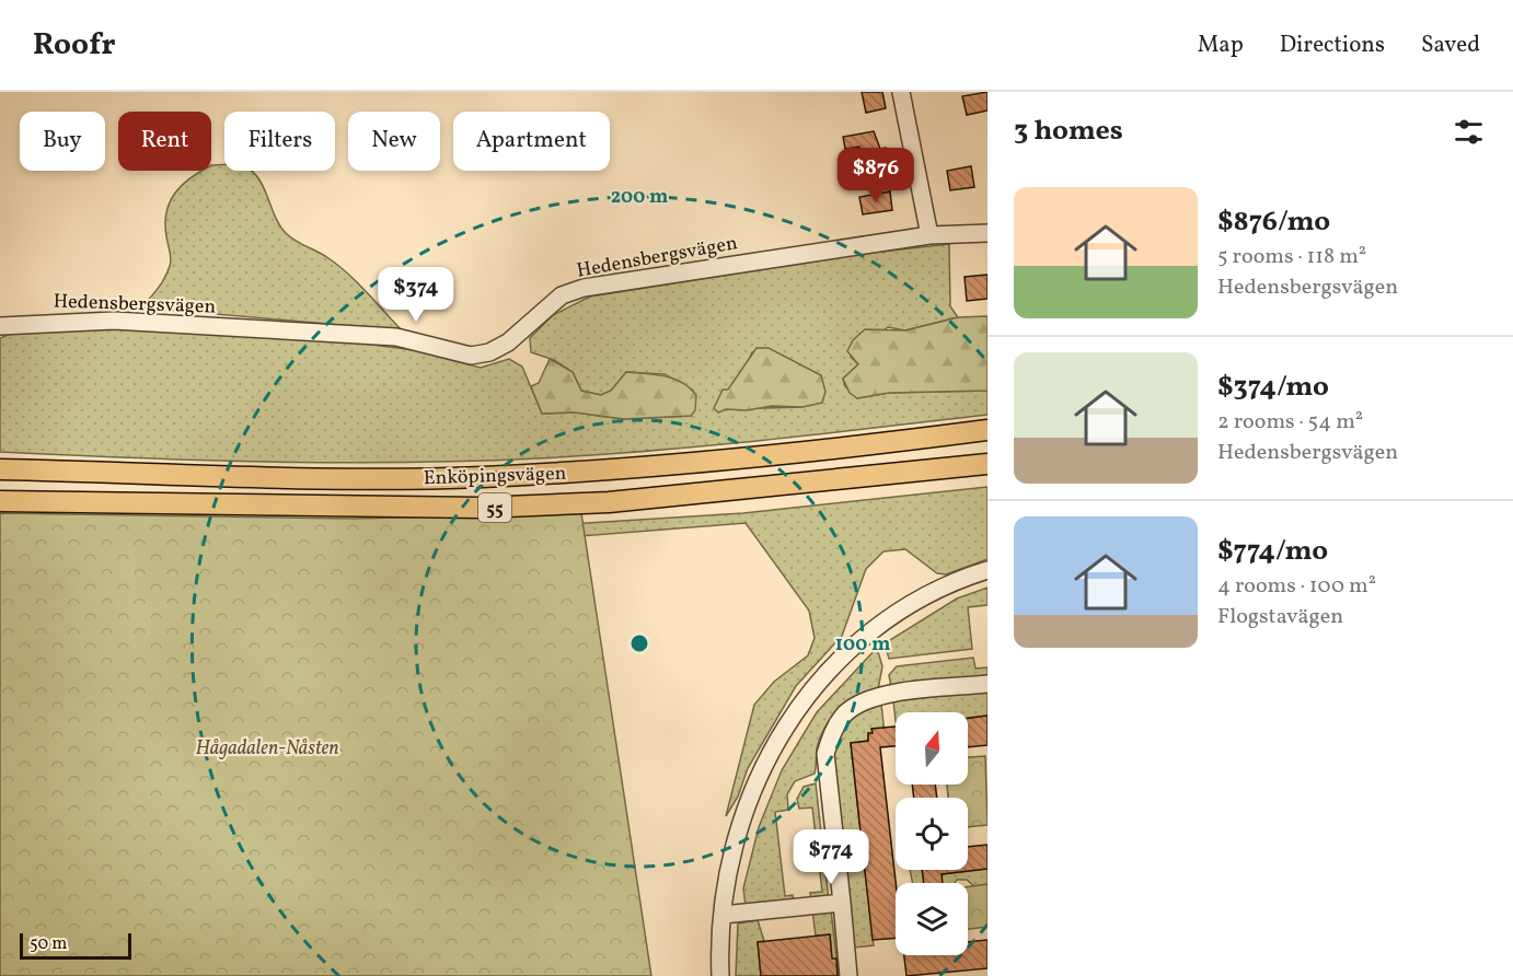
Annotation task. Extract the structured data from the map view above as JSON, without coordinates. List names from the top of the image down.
{
  "streets": {
    "main road": ["Enköpingsvägen", "55"],
    "street": ["Hedensbergsvägen"]
  },
  "parks": ["Hågadalen-Nåsten"],
  "scale_bar": "50 m",
  "north": "top",
  "page": {
    "header": "Roofr",
    "nav": ["Map", "Directions", "Saved"],
    "heading": "3 homes",
    "chip": [
      "Buy",
      "Rent",
      "Filters",
      "New",
      "Apartment"
    ],
    "price": ["$876", "$374", "$774"],
    "list": [
      {
        "name": "$876/mo",
        "note": "5 rooms · 118 m² · Hedensbergsvägen"
      },
      {
        "name": "$374/mo",
        "note": "2 rooms · 54 m² · Hedensbergsvägen"
      },
      {
        "name": "$774/mo",
        "note": "4 rooms · 100 m² · Flogstavägen"
      }
    ],
    "scale": "50 m"
  },
  "rings": ["200 m", "100 m"]
}
